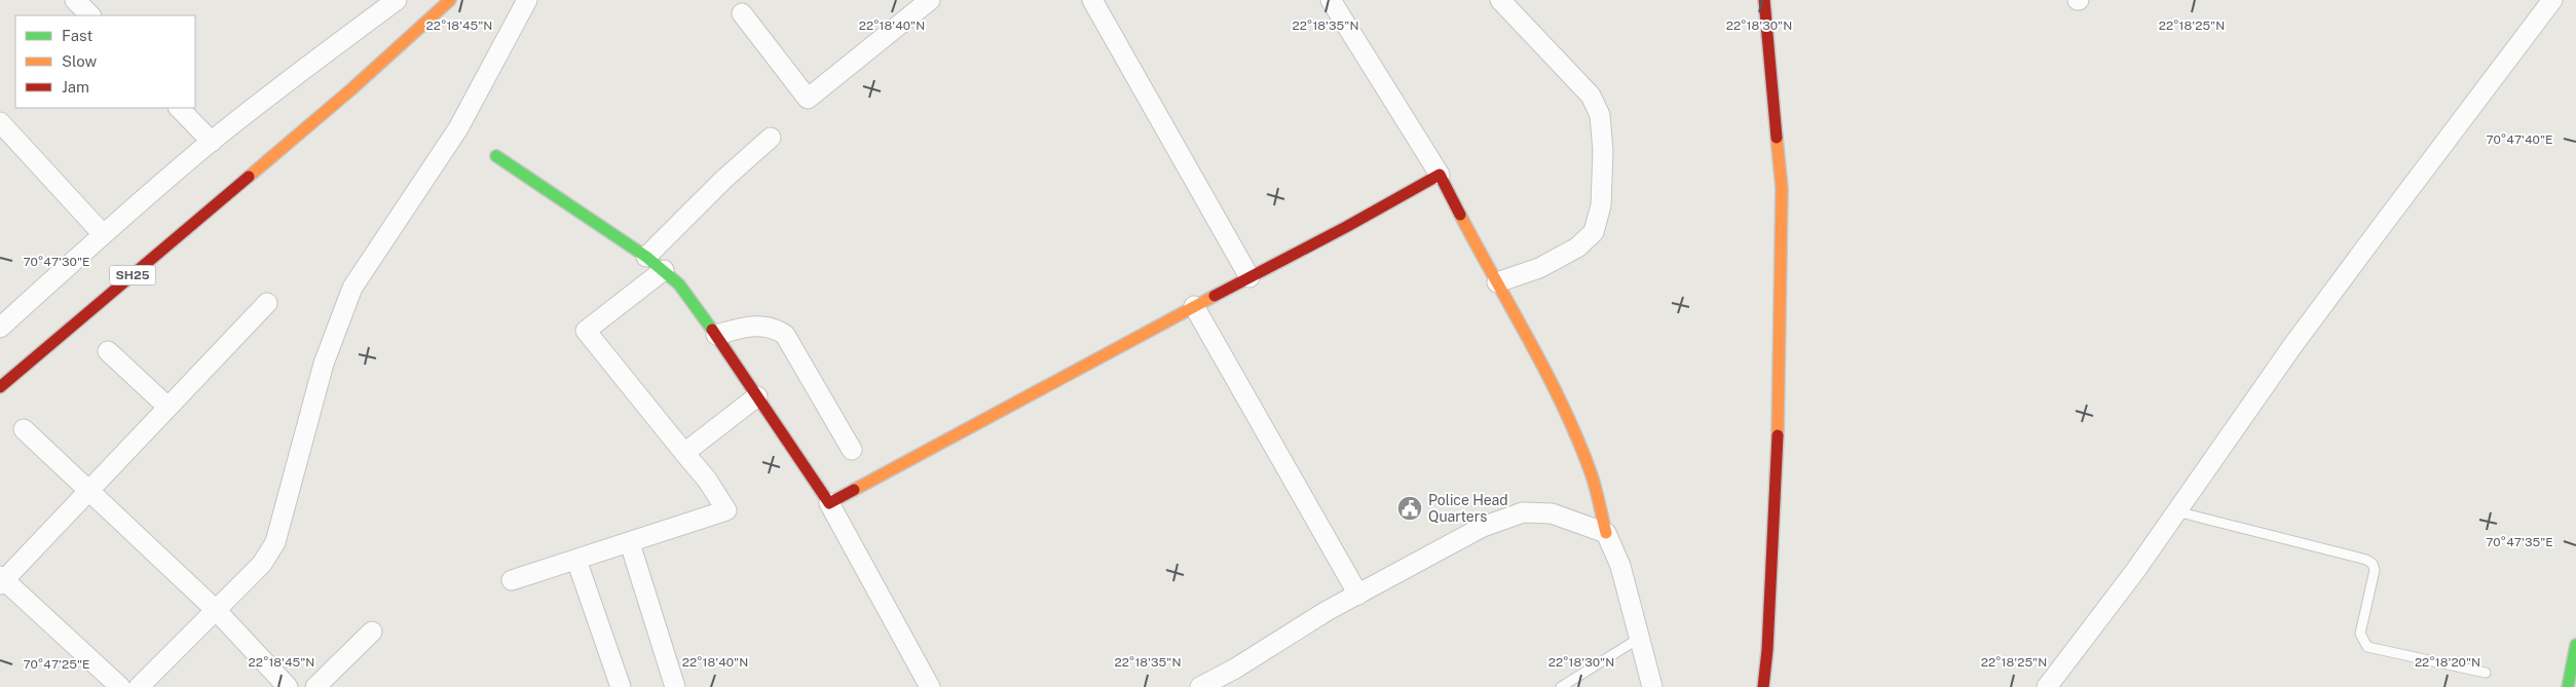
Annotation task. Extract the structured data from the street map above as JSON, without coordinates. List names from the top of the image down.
{
  "streets": {
    "street": ["SH25"]
  },
  "places": {
    "public building": ["Police Head Quarters"]
  },
  "legend": ["Fast", "Slow", "Jam"],
  "coordinates": [
    "22°18'45\"N",
    "22°18'40\"N",
    "22°18'35\"N",
    "22°18'30\"N",
    "22°18'25\"N",
    "70°47'40\"E",
    "70°47'30\"E",
    "70°47'35\"E",
    "22°18'20\"N",
    "70°47'25\"E"
  ]
}
